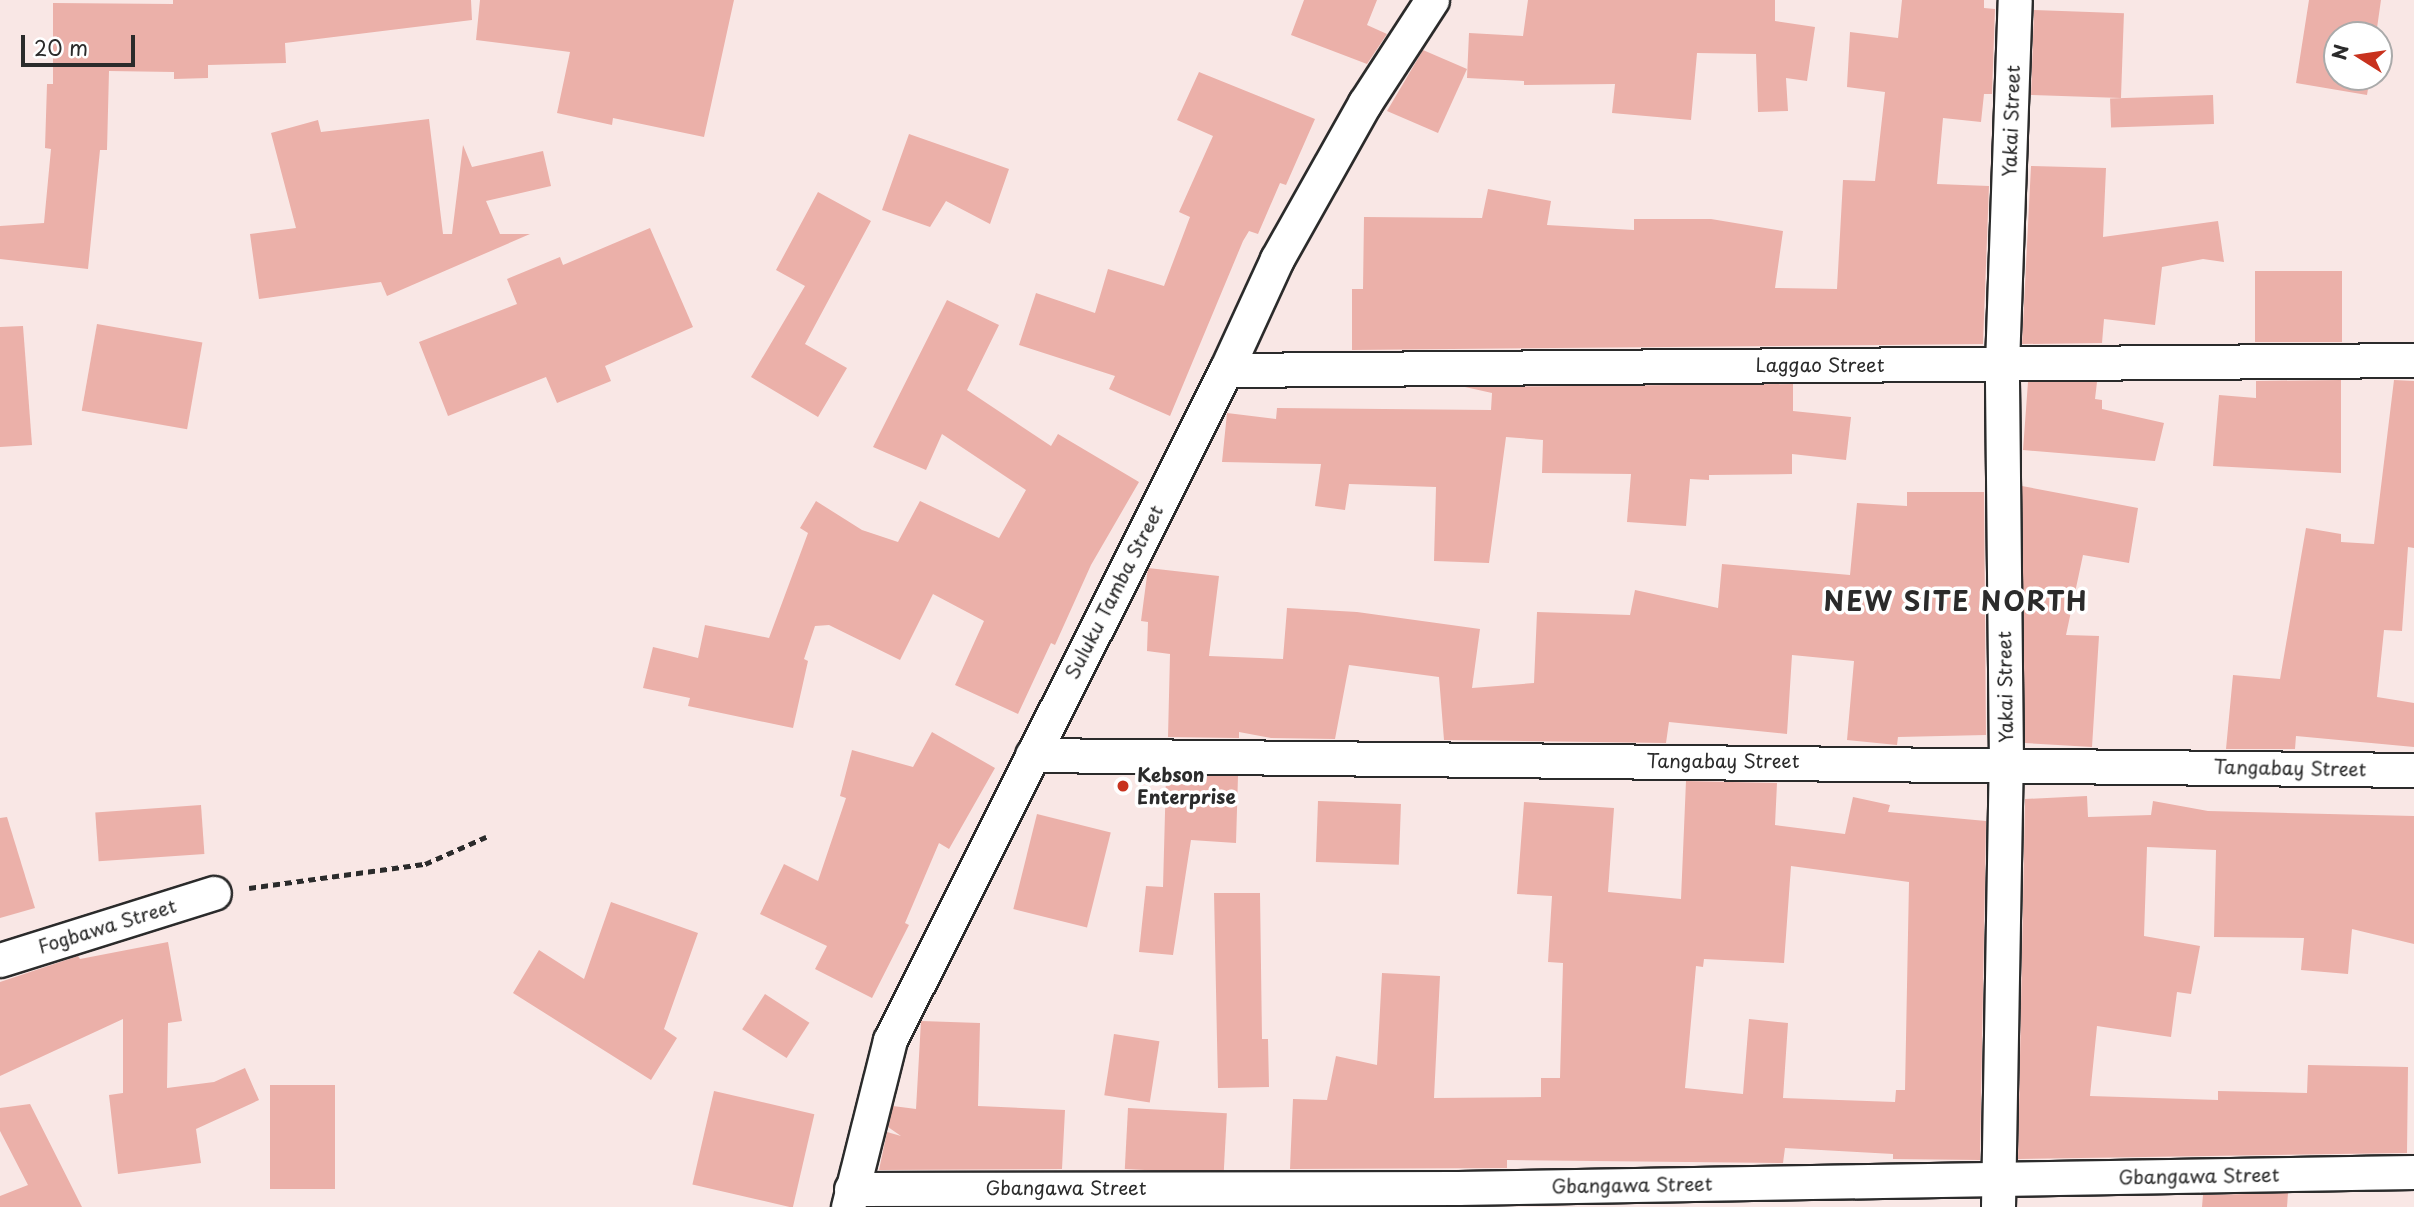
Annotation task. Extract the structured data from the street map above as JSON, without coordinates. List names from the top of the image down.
{
  "streets": {
    "street": [
      "Yakai Street",
      "Laggao Street",
      "Suluku Tamba Street",
      "Tangabay Street",
      "Fogbawa Street",
      "Gbangawa Street"
    ]
  },
  "crossings": [
    ["Yakai Street", "Laggao Street"],
    ["Yakai Street", "Tangabay Street"],
    ["Yakai Street", "Gbangawa Street"],
    ["Laggao Street", "Suluku Tamba Street"],
    ["Suluku Tamba Street", "Tangabay Street"],
    ["Suluku Tamba Street", "Gbangawa Street"]
  ],
  "districts": ["NEW SITE NORTH"],
  "places": ["Kebson Enterprise"],
  "scale_bar": "20 m",
  "north": "left"
}
